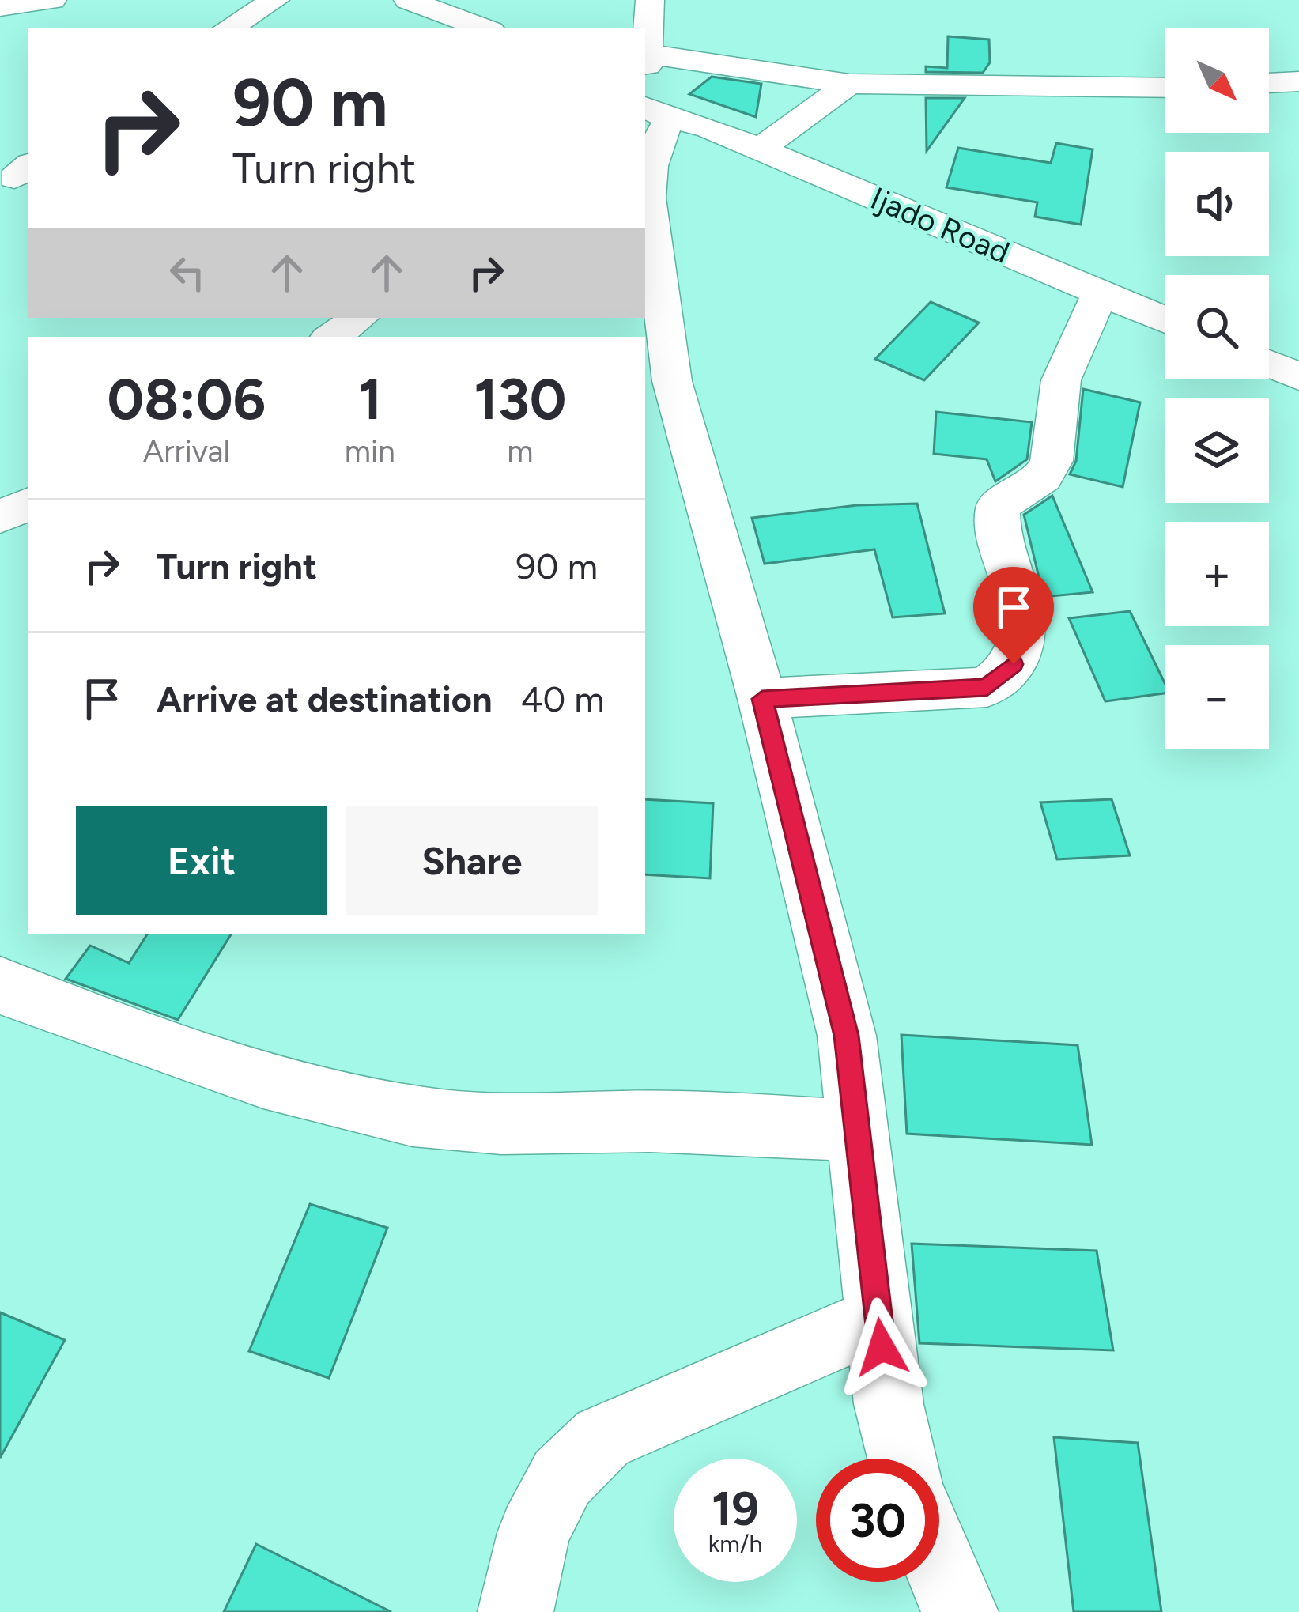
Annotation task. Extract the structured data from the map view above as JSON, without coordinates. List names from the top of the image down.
{
  "streets": {
    "street": ["Ijado Road"]
  },
  "north": "bottom right",
  "page": {
    "map_buttons": ["+", "−"],
    "turn": ["90 m", "Turn right"],
    "eta": [
      "08:06",
      "Arrival",
      "1",
      "min",
      "130",
      "m"
    ],
    "list": [
      {
        "name": "Turn right",
        "value": "90 m"
      },
      {
        "name": "Arrive at destination",
        "value": "40 m"
      }
    ],
    "buttons": ["Exit", "Share"],
    "speed": "19 km/h",
    "limit": "30"
  }
}
